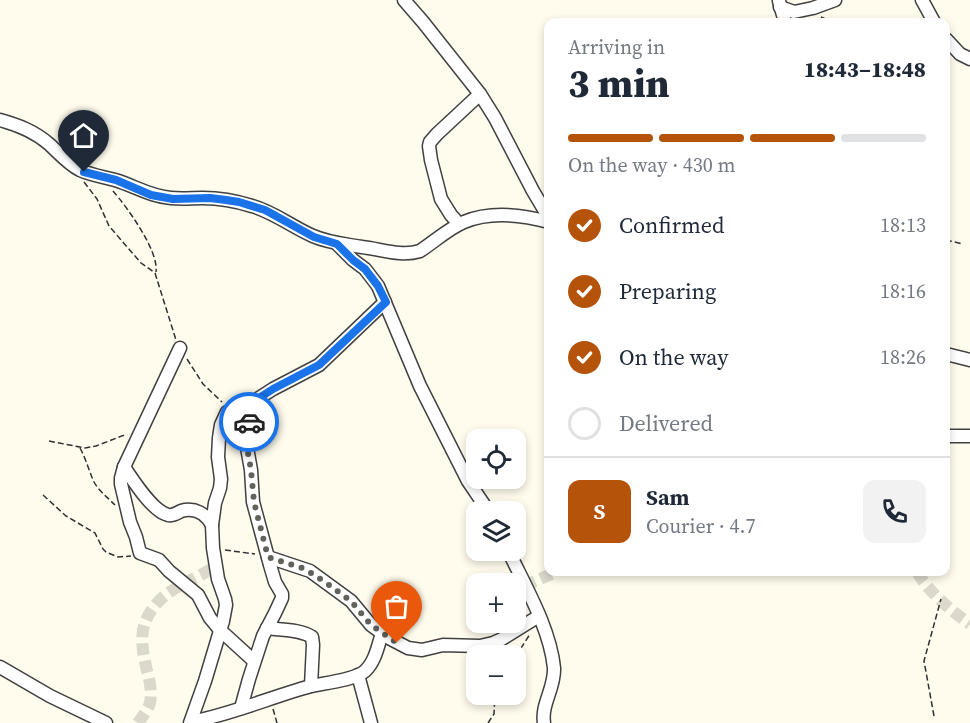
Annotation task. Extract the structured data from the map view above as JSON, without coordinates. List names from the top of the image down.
{
  "page": {
    "heading": ["3 min", "Arriving in", "18:43–18:48"],
    "panel": ["Sam", "Courier · 4.7"],
    "bar": "On the way · 430 m",
    "list": [
      ["Confirmed", "18:13"],
      ["Preparing", "18:16"],
      ["On the way", "18:26"],
      "Delivered"
    ],
    "map_buttons": ["+", "−"],
    "round": "S"
  }
}
